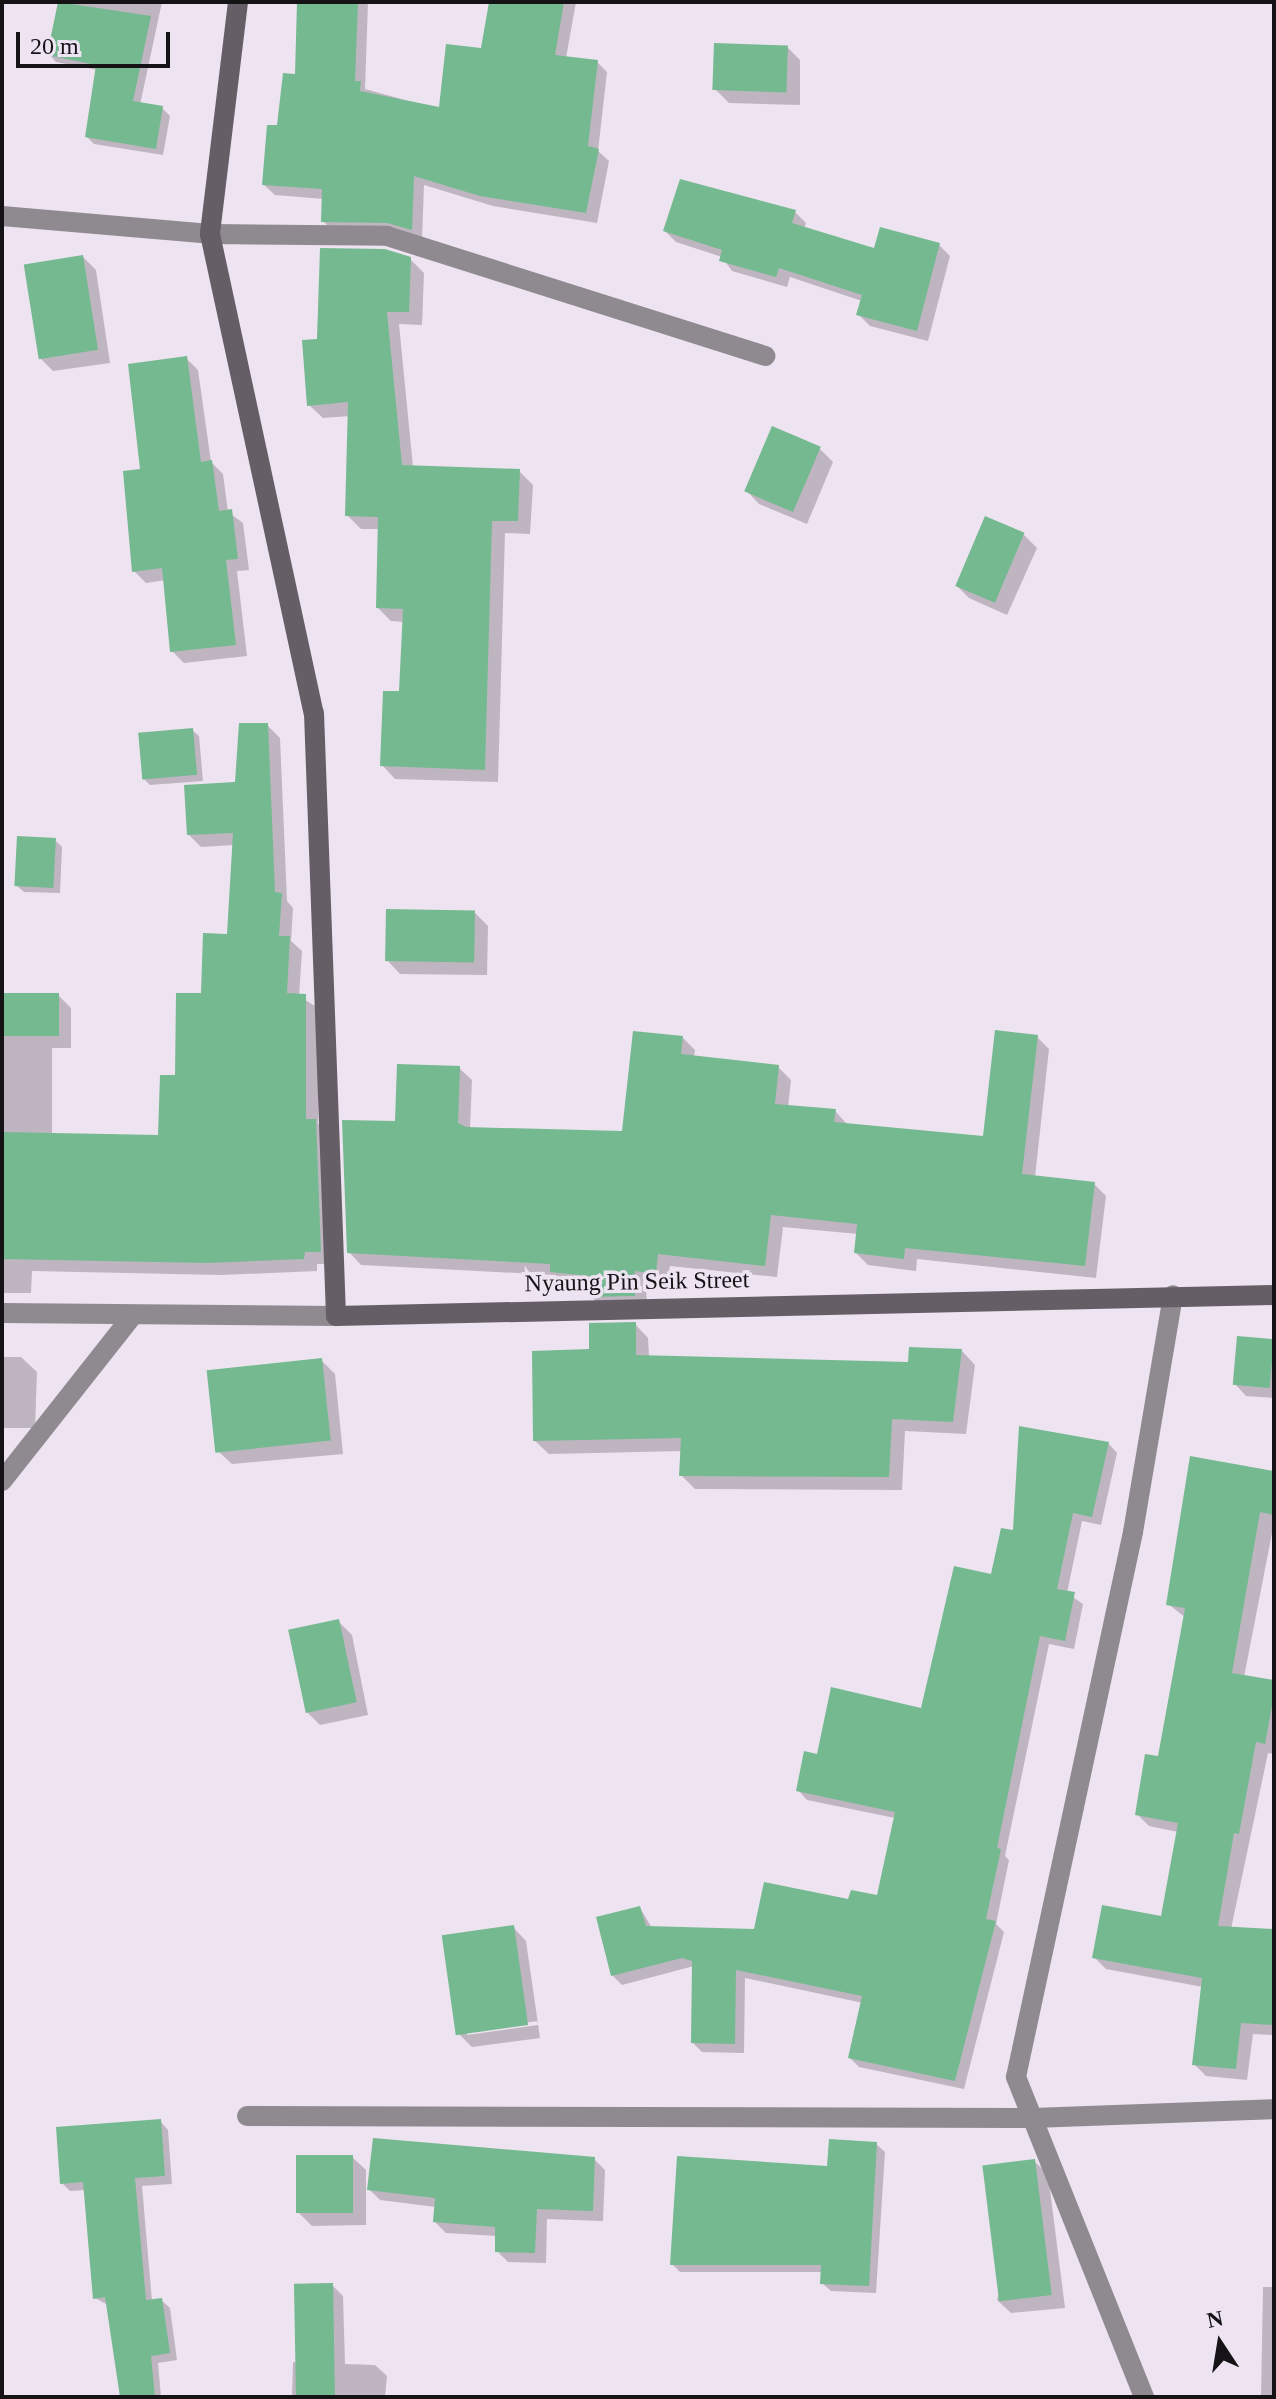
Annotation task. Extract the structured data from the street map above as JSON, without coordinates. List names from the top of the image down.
{
  "streets": {
    "street": ["Nyaung Pin Seik Street"]
  },
  "scale_bar": "20 m",
  "north": "top"
}
